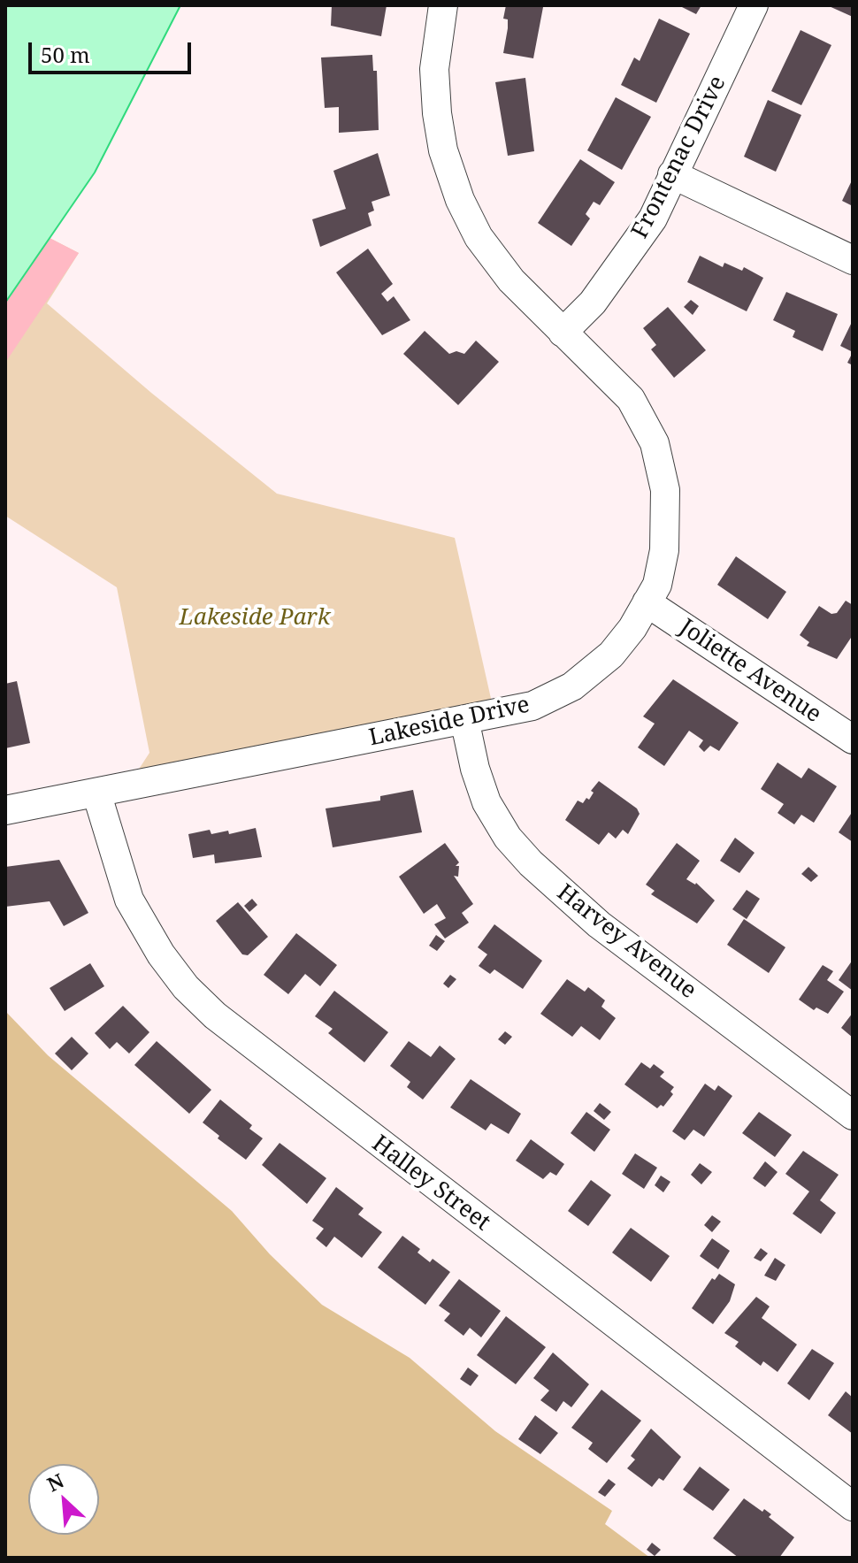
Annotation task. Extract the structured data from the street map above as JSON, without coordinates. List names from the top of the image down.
{
  "streets": {
    "street": [
      "Frontenac Drive",
      "Joliette Avenue",
      "Lakeside Drive",
      "Harvey Avenue",
      "Halley Street"
    ]
  },
  "crossings": [
    ["Frontenac Drive", "Lakeside Drive"],
    ["Joliette Avenue", "Lakeside Drive"],
    ["Lakeside Drive", "Harvey Avenue"],
    ["Lakeside Drive", "Halley Street"]
  ],
  "parks": ["Lakeside Park"],
  "scale_bar": "50 m",
  "north": "top left"
}
